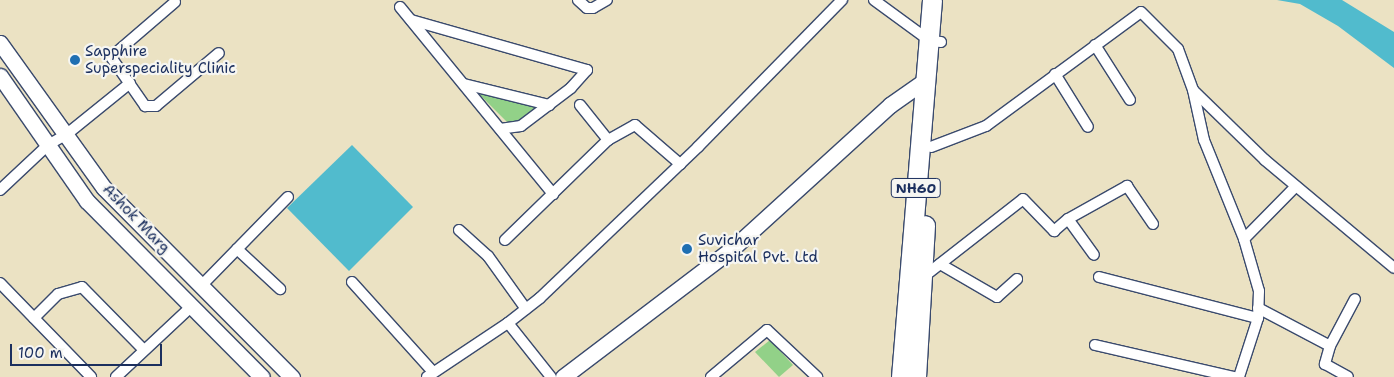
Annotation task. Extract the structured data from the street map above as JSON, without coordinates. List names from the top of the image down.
{
  "streets": {
    "highway": ["NH60"],
    "street": ["Ashok Marg"]
  },
  "places": ["Sapphire Superspeciality Clinic", "Suvichar Hospital Pvt. Ltd"],
  "scale_bar": "100 m"
}
